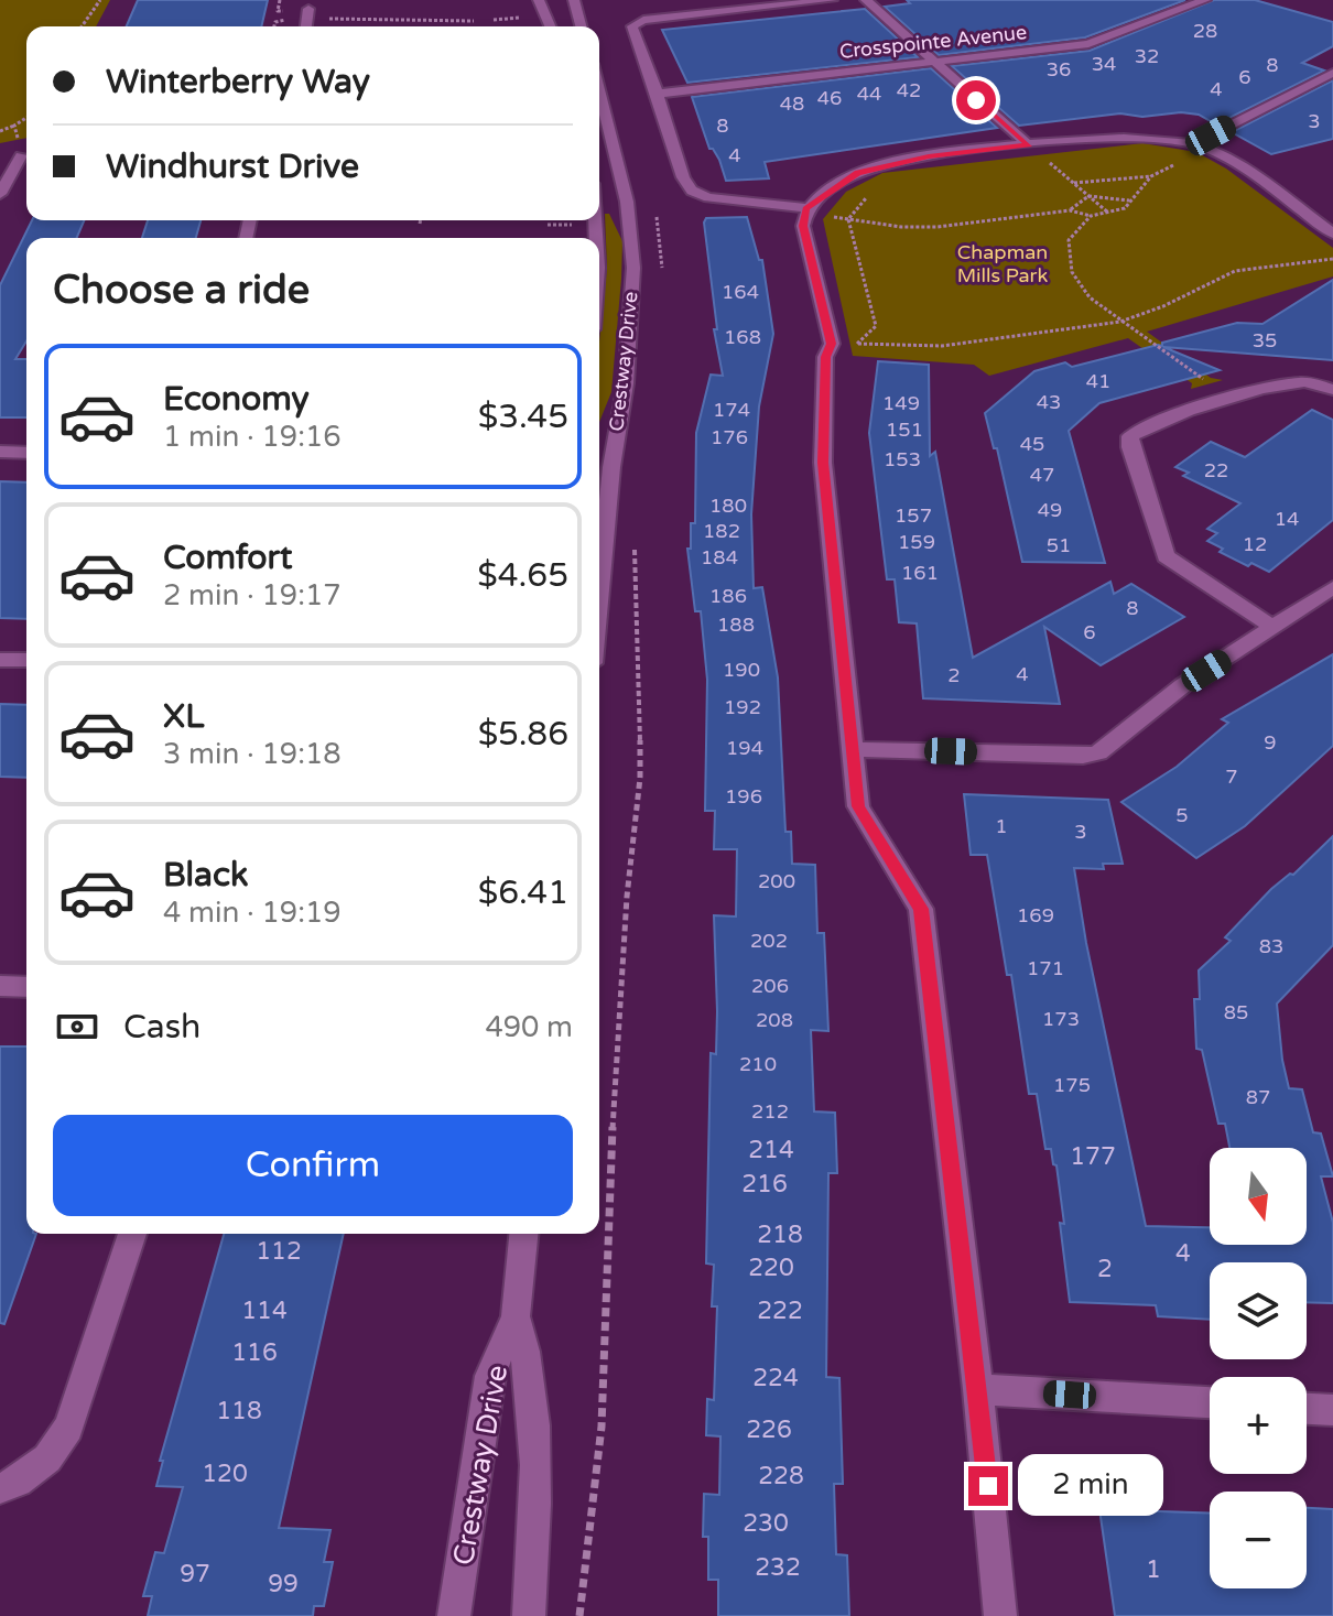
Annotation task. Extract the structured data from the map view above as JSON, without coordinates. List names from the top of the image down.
{
  "streets": {
    "street": ["Crosspointe Avenue", "Crestway Drive"]
  },
  "parks": ["Chapman Mills Park"],
  "house_numbers": [
    "28",
    "32",
    "34",
    "8",
    "36",
    "6",
    "4",
    "42",
    "44",
    "46",
    "48",
    "3",
    "8",
    "4",
    "164",
    "168",
    "35",
    "41",
    "43",
    "149",
    "174",
    "151",
    "176",
    "45",
    "153",
    "22",
    "47",
    "180",
    "49",
    "157",
    "14",
    "182",
    "159",
    "12",
    "51",
    "184",
    "161",
    "186",
    "8",
    "188",
    "6",
    "190",
    "4",
    "2",
    "192",
    "9",
    "194",
    "7",
    "196",
    "5",
    "1",
    "3",
    "200",
    "169",
    "202",
    "83",
    "171",
    "206",
    "85",
    "173",
    "208",
    "210",
    "175",
    "87",
    "212",
    "214",
    "177",
    "216",
    "218",
    "112",
    "4",
    "220",
    "2",
    "114",
    "222",
    "116",
    "224",
    "118",
    "226",
    "120",
    "228",
    "230",
    "232",
    "1",
    "97",
    "99"
  ],
  "north": "bottom",
  "page": {
    "banner": ["Winterberry Way", "Windhurst Drive"],
    "heading": "Choose a ride",
    "list": [
      {
        "name": "Economy",
        "note": "1 min · 19:16",
        "value": "$3.45"
      },
      {
        "name": "Comfort",
        "note": "2 min · 19:17",
        "value": "$4.65"
      },
      {
        "name": "XL",
        "note": "3 min · 19:18",
        "value": "$5.86"
      },
      {
        "name": "Black",
        "note": "4 min · 19:19",
        "value": "$6.41"
      }
    ],
    "pay": ["Cash", "490 m"],
    "buttons": "Confirm",
    "map_buttons": ["+", "−"],
    "bubble": "2 min"
  }
}
